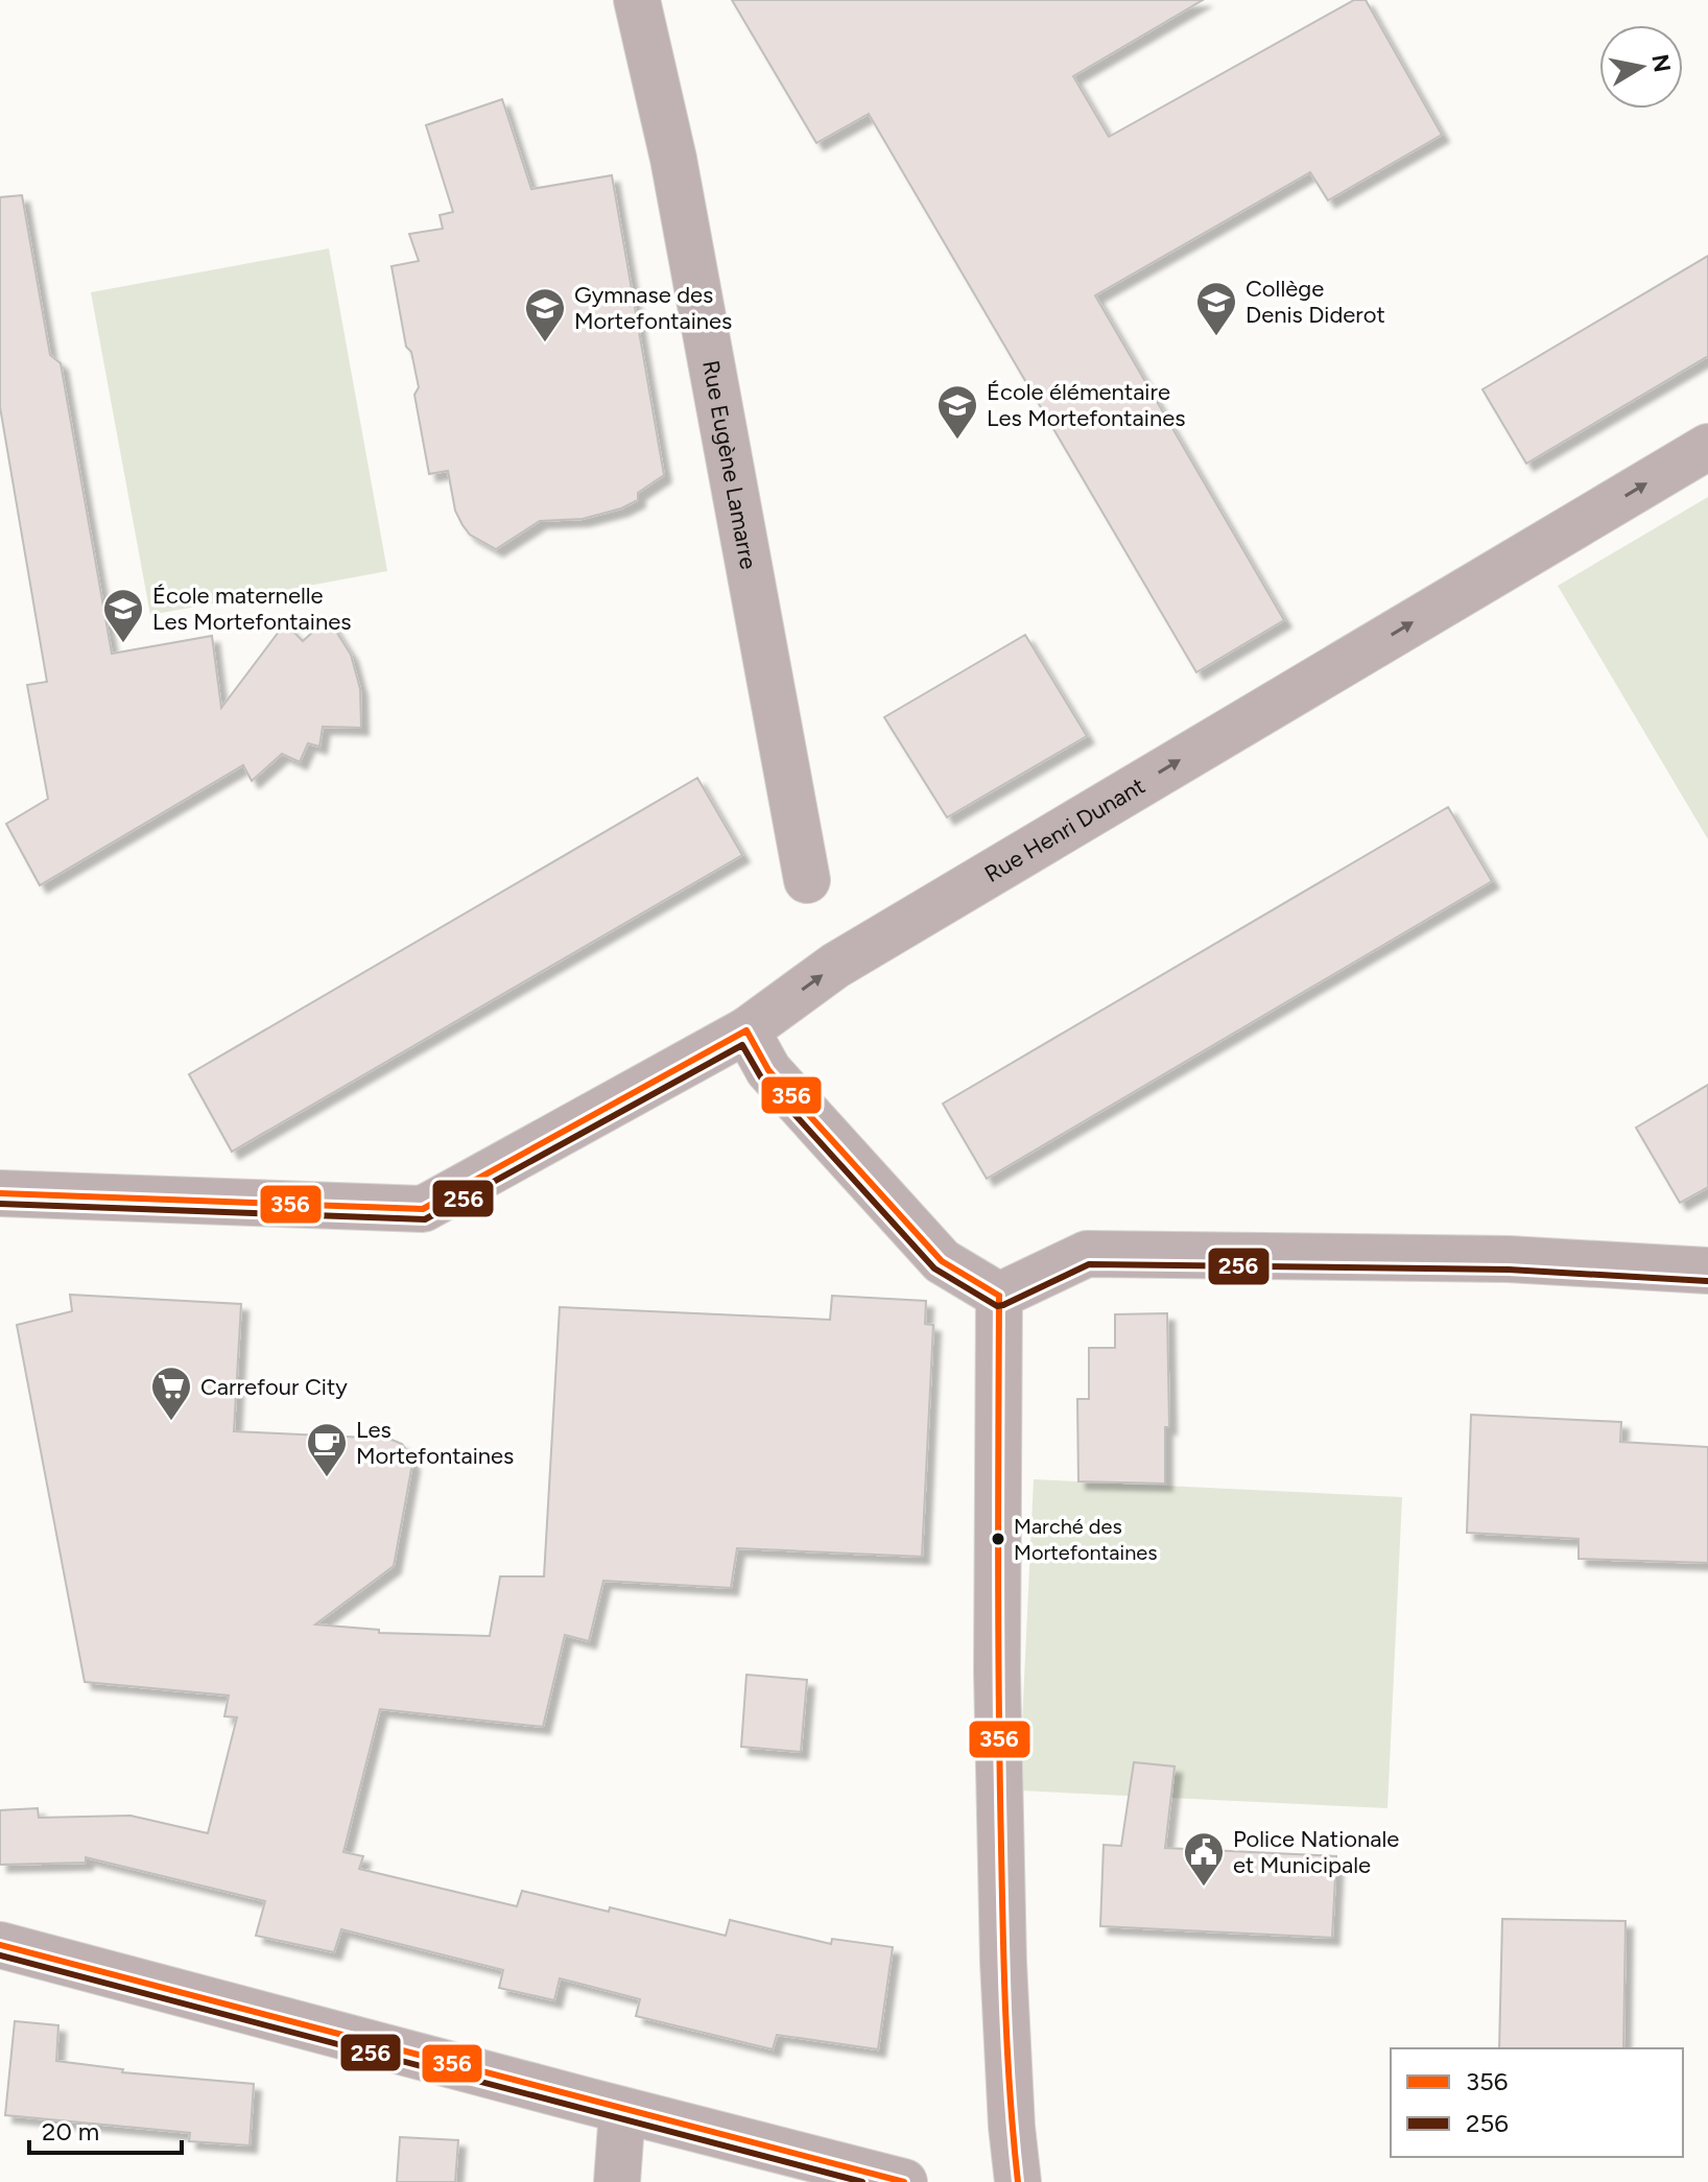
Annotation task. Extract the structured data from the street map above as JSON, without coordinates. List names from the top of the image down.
{
  "streets": {
    "street": ["Rue Eugène Lamarre", "Rue Henri Dunant"]
  },
  "one_way": ["Rue Henri Dunant"],
  "places": {
    "school or university": [
      "Collège Denis Diderot",
      "Gymnase des Mortefontaines",
      "École élémentaire Les Mortefontaines",
      "École maternelle Les Mortefontaines"
    ],
    "supermarket": ["Carrefour City"],
    "cafe": ["Les Mortefontaines"],
    "other": ["Marché des Mortefontaines"],
    "public building": ["Police Nationale et Municipale"]
  },
  "lines": ["transit line 356", "transit line 256"],
  "legend": ["356", "256"],
  "scale_bar": "20 m",
  "north": "right"
}
